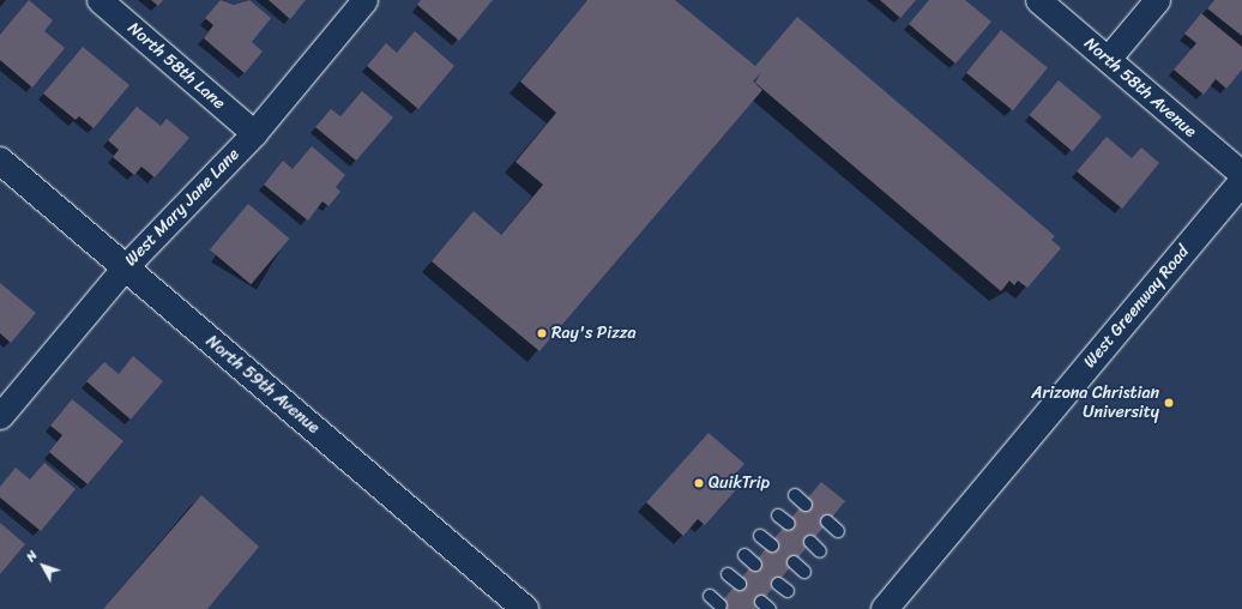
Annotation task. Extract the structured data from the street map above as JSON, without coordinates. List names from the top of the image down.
{
  "streets": {
    "main road": ["West Greenway Road", "North 59th Avenue"],
    "street": ["North 58th Lane", "North 58th Avenue", "West Mary Jane Lane"]
  },
  "crossings": [
    ["North 58th Lane", "West Mary Jane Lane"],
    ["West Mary Jane Lane", "North 59th Avenue"]
  ],
  "places": ["Ray's Pizza", "Arizona Christian University", "QuikTrip"],
  "north": "top left"
}
